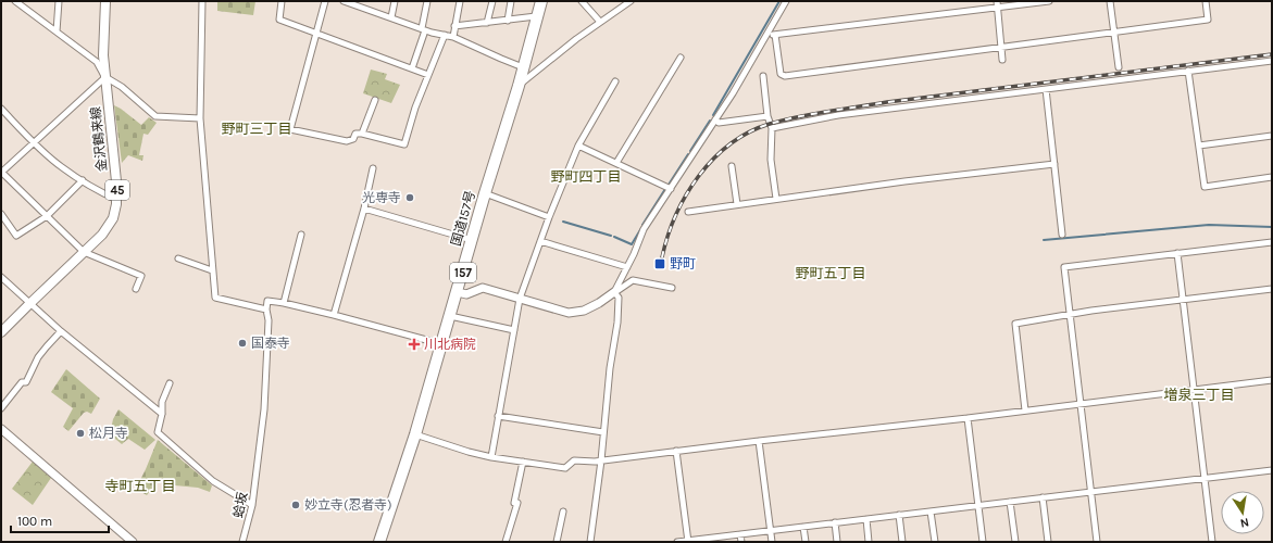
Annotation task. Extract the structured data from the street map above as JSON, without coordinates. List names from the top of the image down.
{
  "streets": {
    "highway": ["国道157号", "157"],
    "main road": ["金沢鶴来線", "45"],
    "street": ["蛤坂"]
  },
  "districts": [
    "野町三丁目",
    "野町四丁目",
    "野町五丁目",
    "増泉三丁目",
    "寺町五丁目"
  ],
  "places": {
    "other": [
      "光専寺",
      "国泰寺",
      "松月寺",
      "妙立寺(忍者寺)"
    ],
    "transit": ["野町"],
    "health": ["川北病院"]
  },
  "scale_bar": "100 m",
  "north": "bottom"
}
